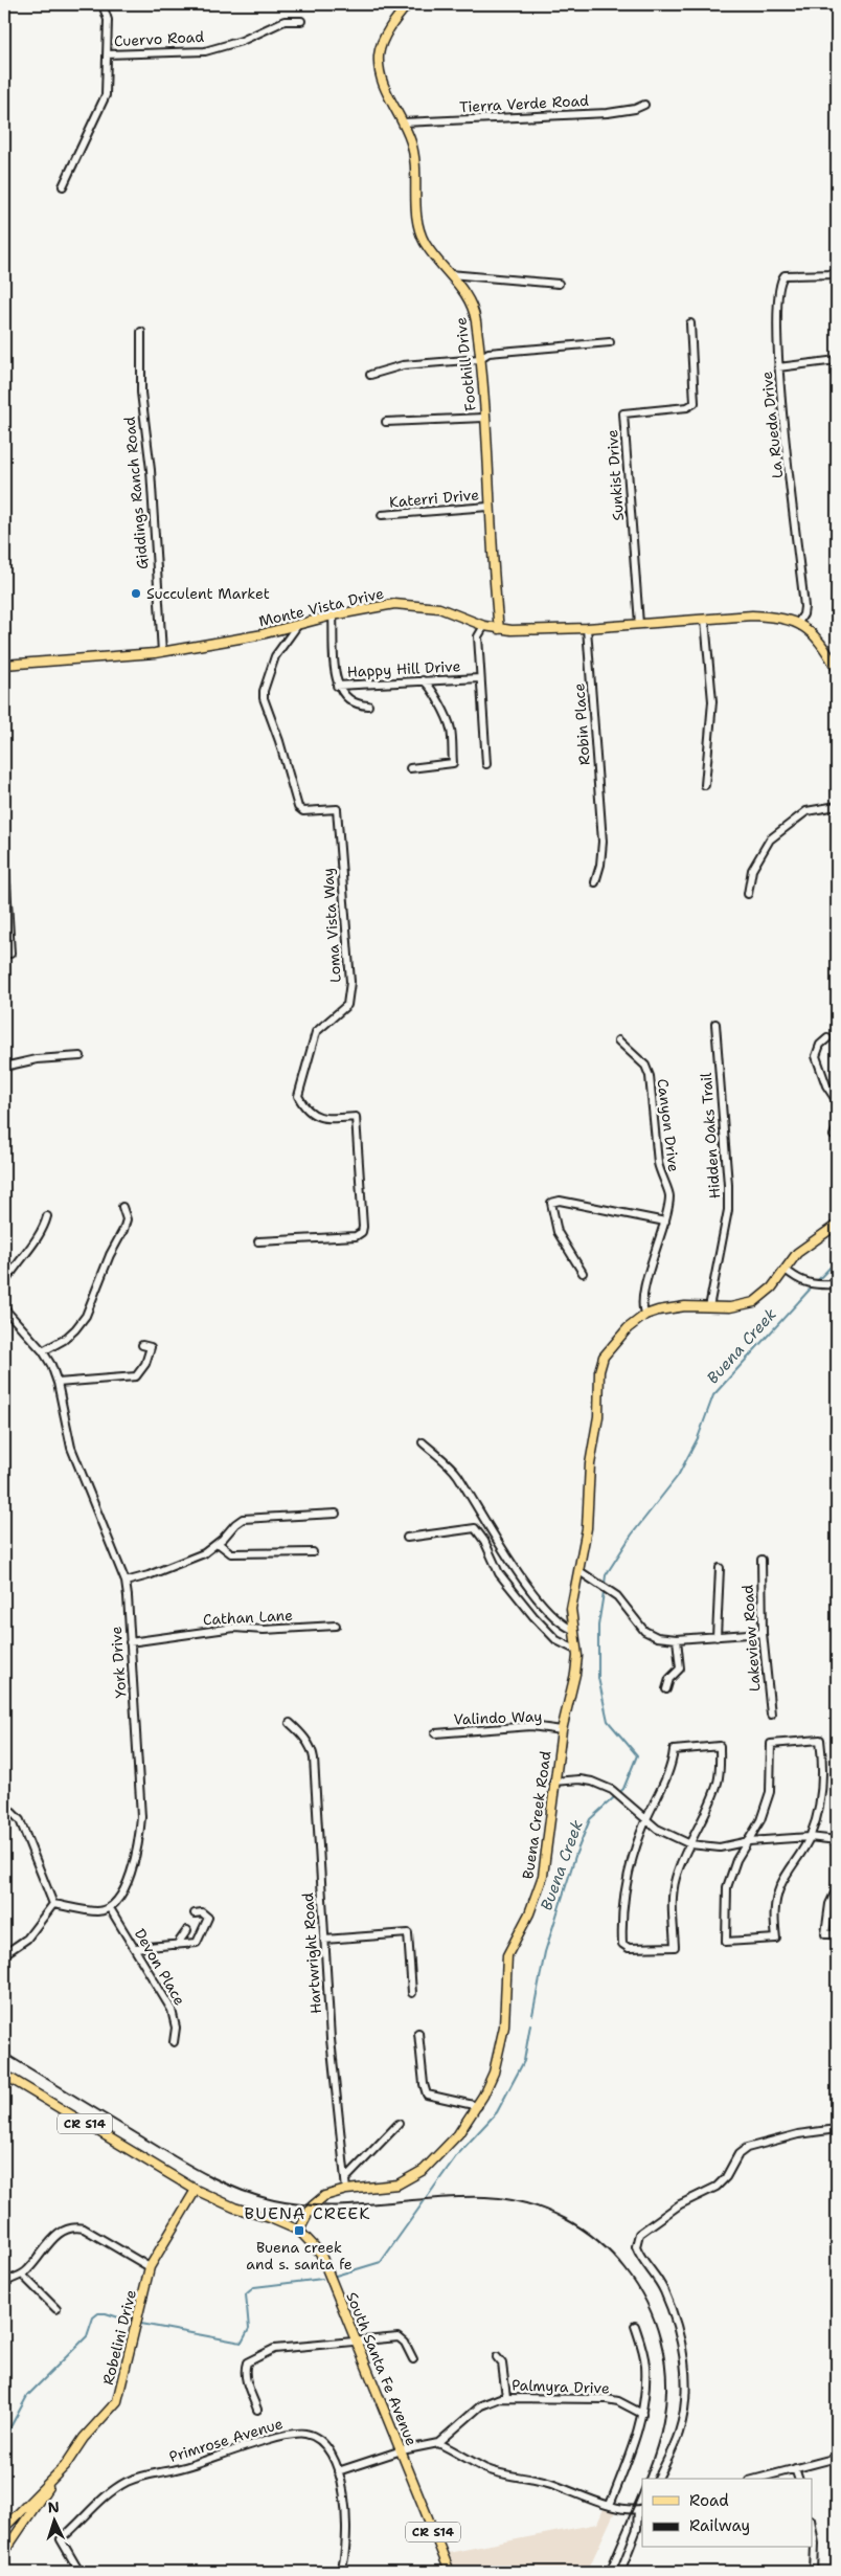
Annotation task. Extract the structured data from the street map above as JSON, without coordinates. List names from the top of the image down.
{
  "streets": {
    "main road": [
      "Foothill Drive",
      "Monte Vista Drive",
      "Buena Creek Road",
      "CR S14",
      "Robelini Drive",
      "South Santa Fe Avenue"
    ],
    "street": [
      "Cuervo Road",
      "Tierra Verde Road",
      "La Rueda Drive",
      "Sunkist Drive",
      "Giddings Ranch Road",
      "Katerri Drive",
      "Happy Hill Drive",
      "Robin Place",
      "Loma Vista Way",
      "Canyon Drive",
      "Hidden Oaks Trail",
      "Cathan Lane",
      "Lakeview Road",
      "York Drive",
      "Valindo Way",
      "Hartwright Road",
      "Devon Place",
      "Palmyra Drive",
      "Primrose Avenue"
    ]
  },
  "crossings": [
    ["Tierra Verde Road", "Foothill Drive"],
    ["Foothill Drive", "Katerri Drive"],
    ["Foothill Drive", "Monte Vista Drive"],
    ["La Rueda Drive", "Monte Vista Drive"],
    ["Sunkist Drive", "Monte Vista Drive"],
    ["Giddings Ranch Road", "Monte Vista Drive"],
    ["Monte Vista Drive", "Happy Hill Drive"],
    ["Monte Vista Drive", "Robin Place"],
    ["Monte Vista Drive", "Loma Vista Way"],
    ["Canyon Drive", "Buena Creek Road"],
    ["Hidden Oaks Trail", "Buena Creek Road"],
    ["Cathan Lane", "York Drive"],
    ["York Drive", "Devon Place"],
    ["Valindo Way", "Buena Creek Road"],
    ["Buena Creek Road", "Hartwright Road"],
    ["Buena Creek Road", "South Santa Fe Avenue"],
    ["Robelini Drive", "South Santa Fe Avenue"],
    ["South Santa Fe Avenue", "Palmyra Drive"],
    ["Palmyra Drive", "Primrose Avenue"]
  ],
  "districts": ["BUENA CREEK"],
  "water": ["Buena Creek"],
  "places": {
    "other": ["Succulent Market"],
    "transit": ["Buena creek and s. santa fe"]
  },
  "legend": ["Road", "Railway"],
  "north": "top"
}
